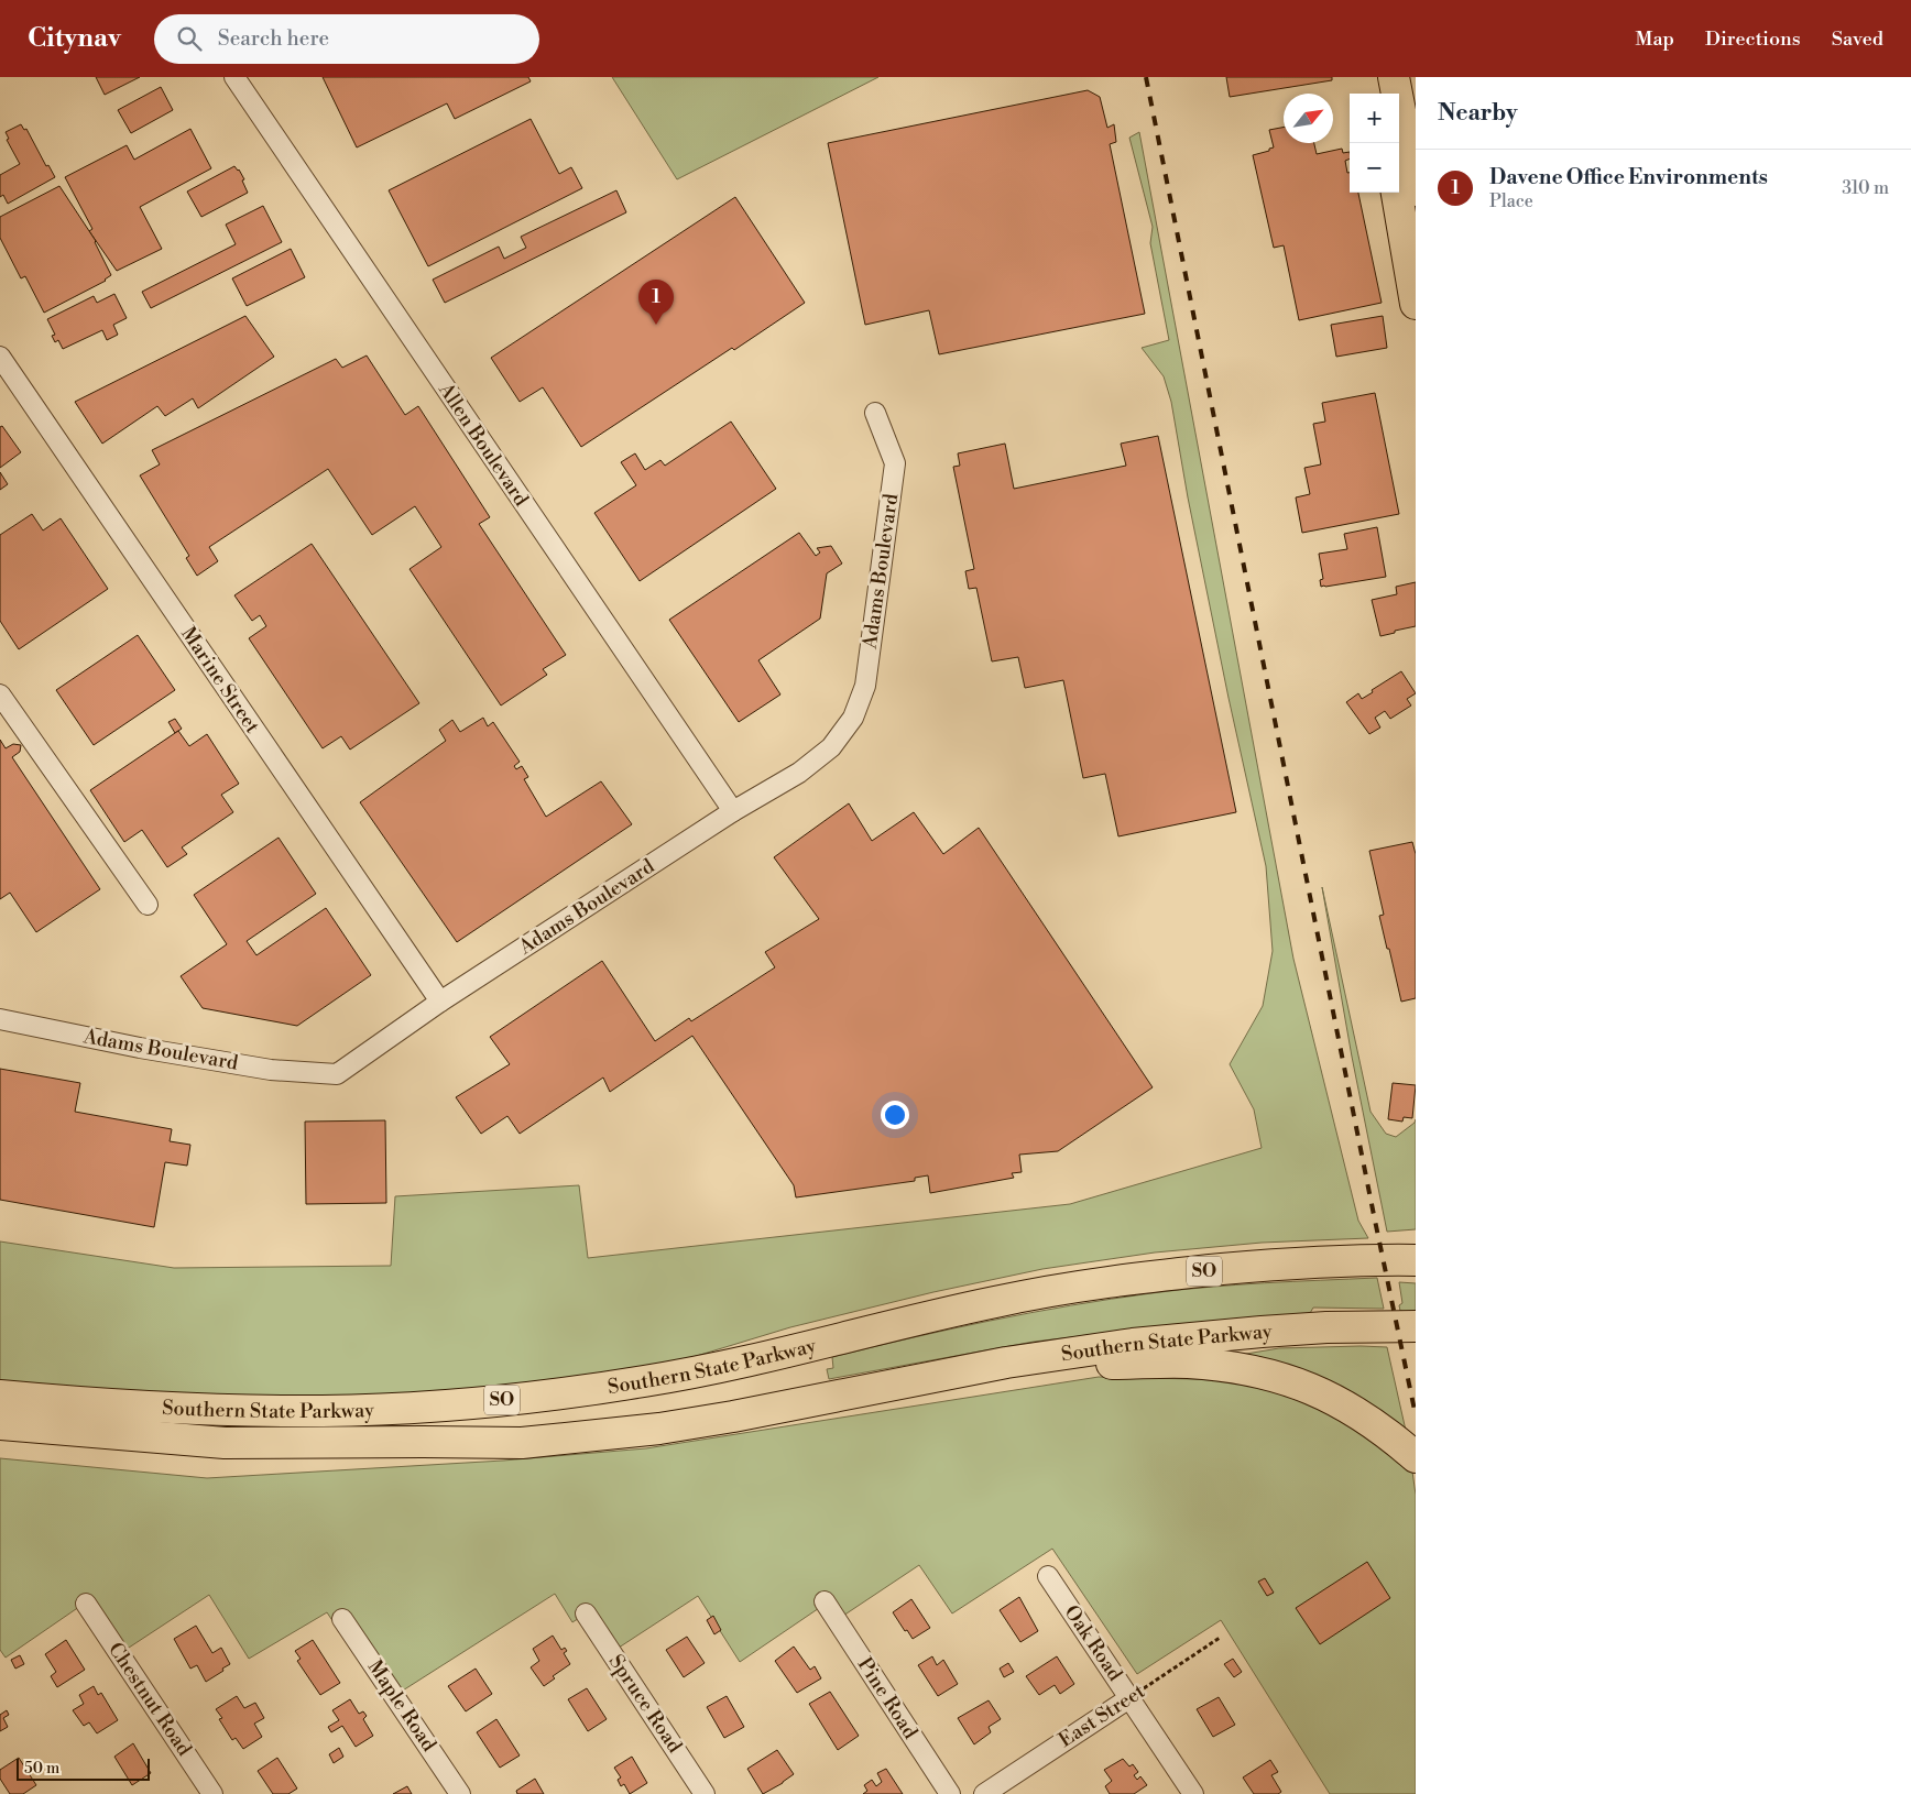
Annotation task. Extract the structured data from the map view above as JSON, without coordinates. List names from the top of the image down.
{
  "streets": {
    "main road": ["SO", "Southern State Parkway"],
    "street": [
      "Allen Boulevard",
      "Adams Boulevard",
      "Marine Street",
      "Oak Road",
      "Pine Road",
      "Chestnut Road",
      "Spruce Road",
      "Maple Road",
      "East Street"
    ]
  },
  "crossings": [
    ["Allen Boulevard", "Adams Boulevard"],
    ["Adams Boulevard", "Marine Street"],
    ["Oak Road", "East Street"]
  ],
  "scale_bar": "50 m",
  "north": "top right",
  "page": {
    "header": "Citynav",
    "search": "Search here",
    "nav": ["Map", "Directions", "Saved"],
    "heading": "Nearby",
    "map_buttons": ["+", "−"],
    "list": [
      {
        "mark": "1",
        "name": "Davene Office Environments",
        "note": "Place",
        "value": "310 m"
      }
    ],
    "pins": "1",
    "scale": "50 m"
  }
}
